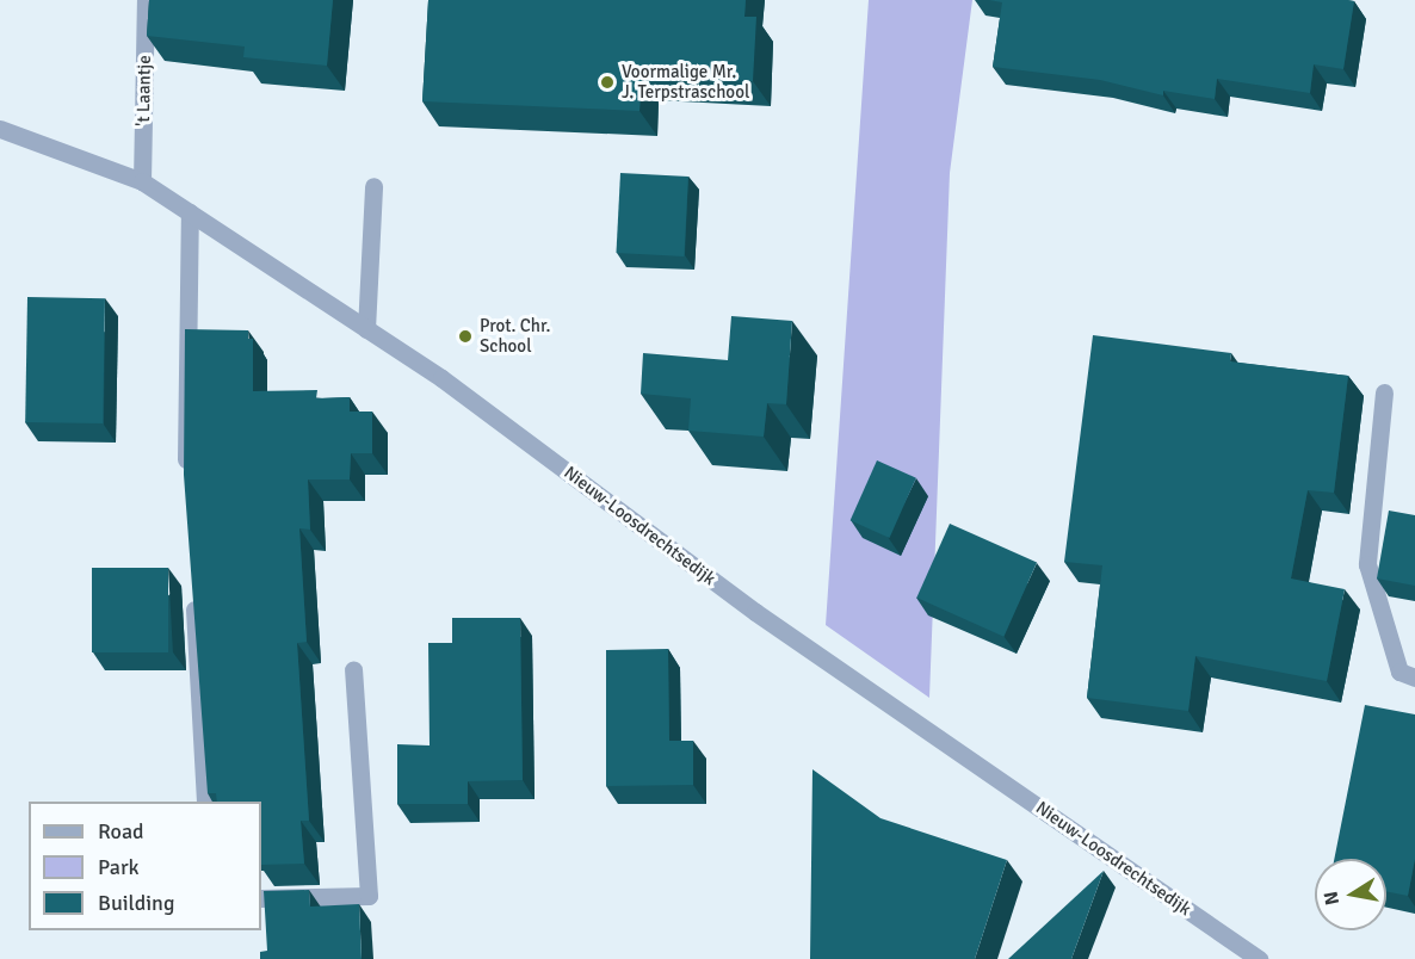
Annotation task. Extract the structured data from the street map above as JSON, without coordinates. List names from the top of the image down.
{
  "streets": {
    "street": ["'t Laantje", "Nieuw-Loosdrechtsedijk"]
  },
  "crossings": [
    ["'t Laantje", "Nieuw-Loosdrechtsedijk"]
  ],
  "places": ["Voormalige Mr. J. Terpstraschool", "Prot. Chr. School"],
  "legend": ["Road", "Park", "Building"],
  "north": "left"
}
